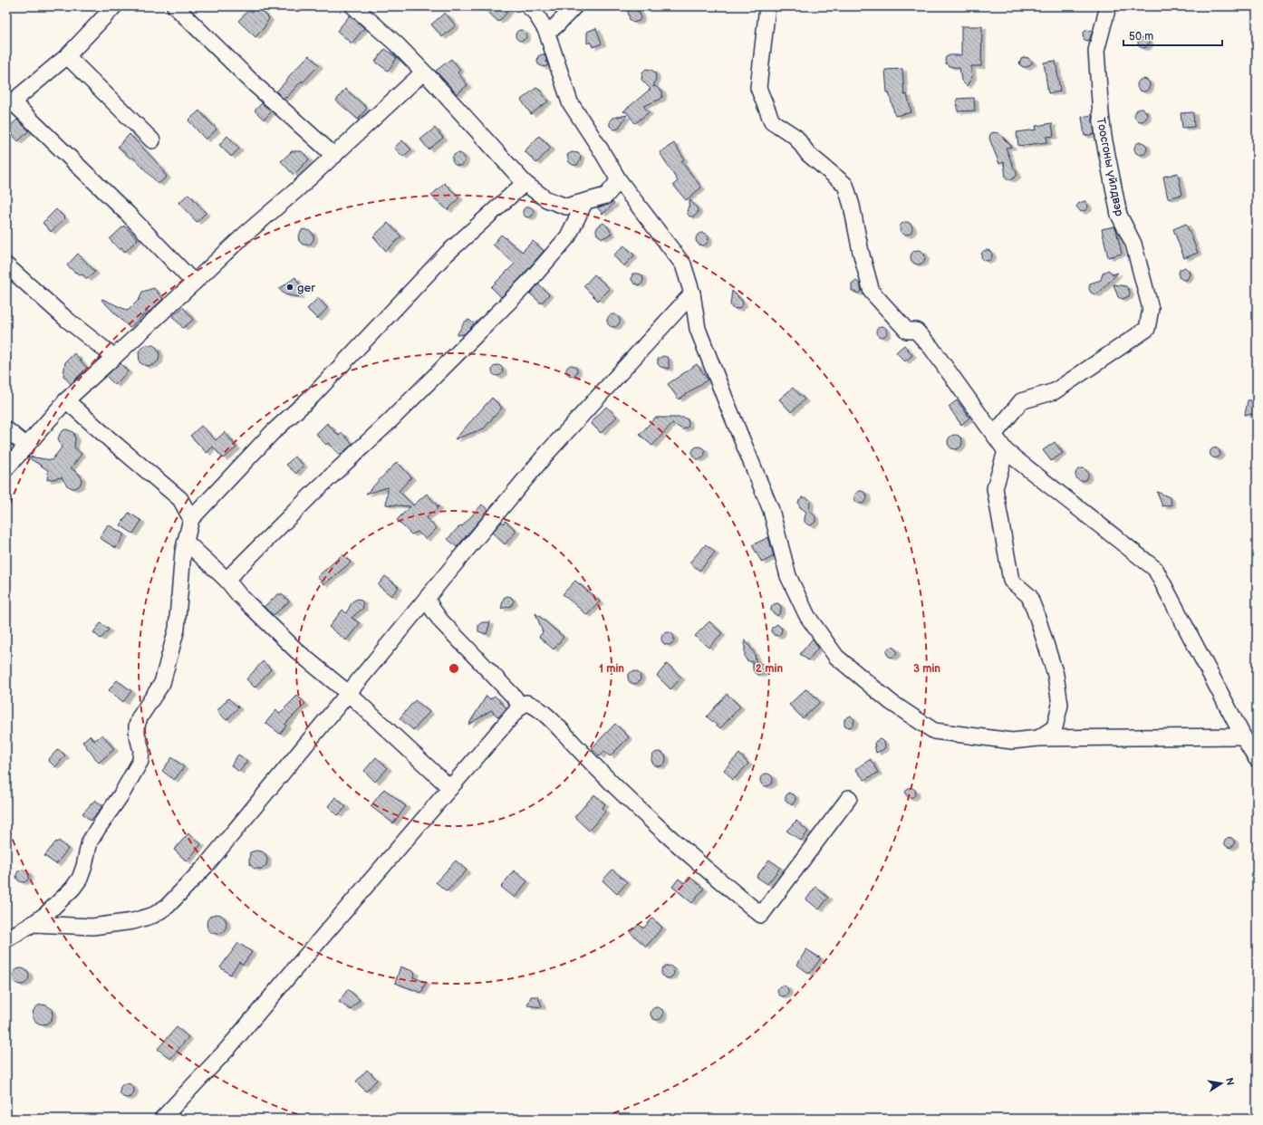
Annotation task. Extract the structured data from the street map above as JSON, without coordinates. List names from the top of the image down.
{
  "streets": {
    "street": ["Тоосгоны үйлдвэр"]
  },
  "places": ["ger"],
  "scale_bar": "50 m",
  "north": "right",
  "rings": ["1 min", "2 min", "3 min"]
}
